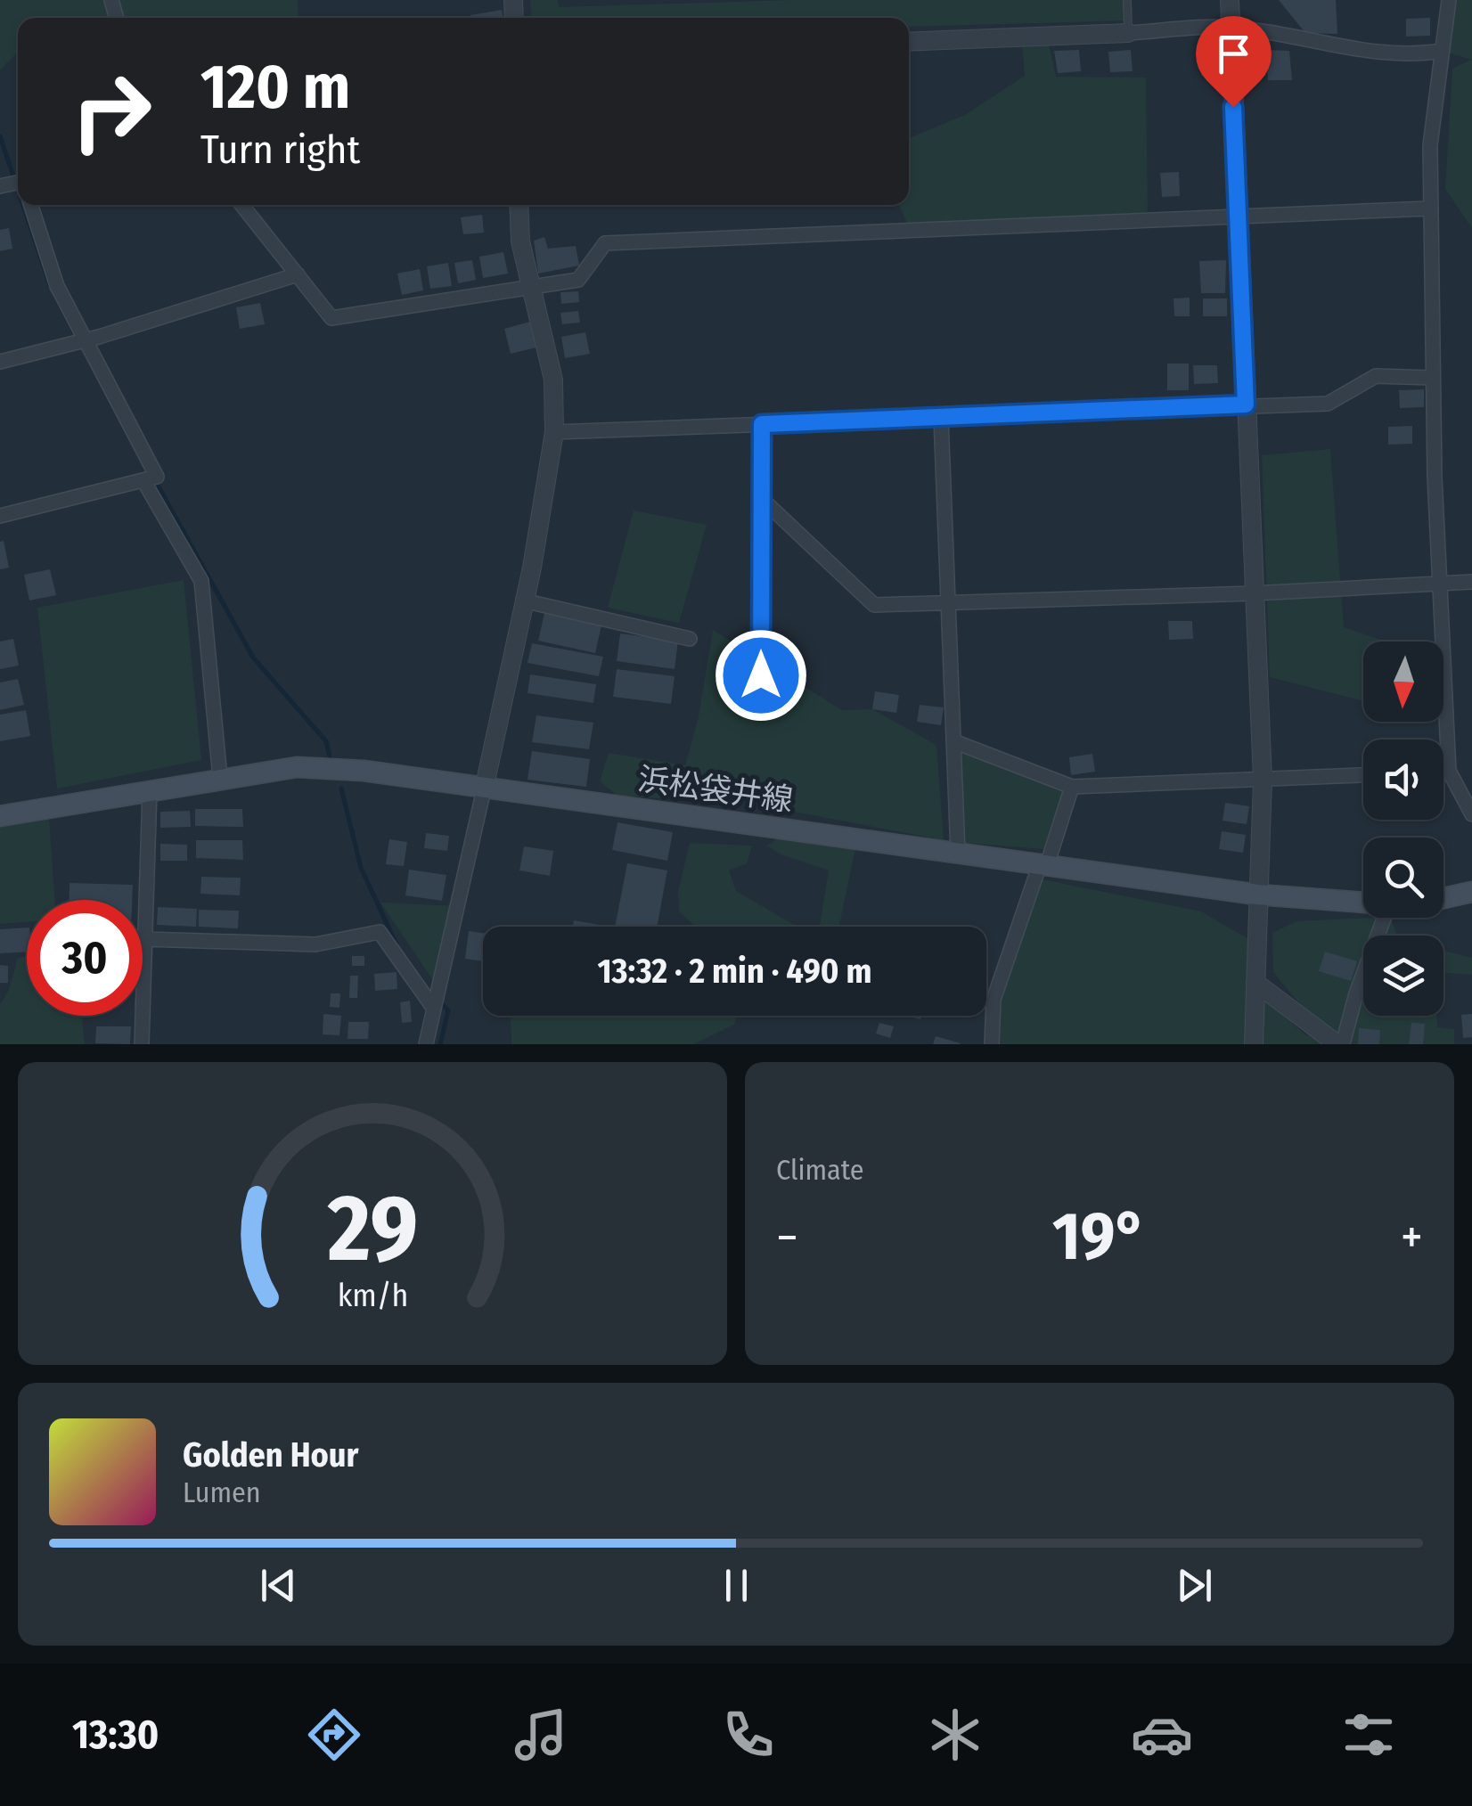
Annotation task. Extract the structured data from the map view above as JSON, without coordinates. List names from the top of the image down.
{
  "streets": {
    "main road": ["浜松袋井線"]
  },
  "north": "bottom",
  "page": {
    "turn": ["120 m", "Turn right"],
    "limit": "30",
    "trip": "13:32 · 2 min · 490 m",
    "tile": "Climate",
    "heat": ["−", "19°", "+"],
    "song": ["Golden Hour", "Lumen"],
    "tabs": "13:30",
    "gauge": ["29", "km/h"]
  }
}
